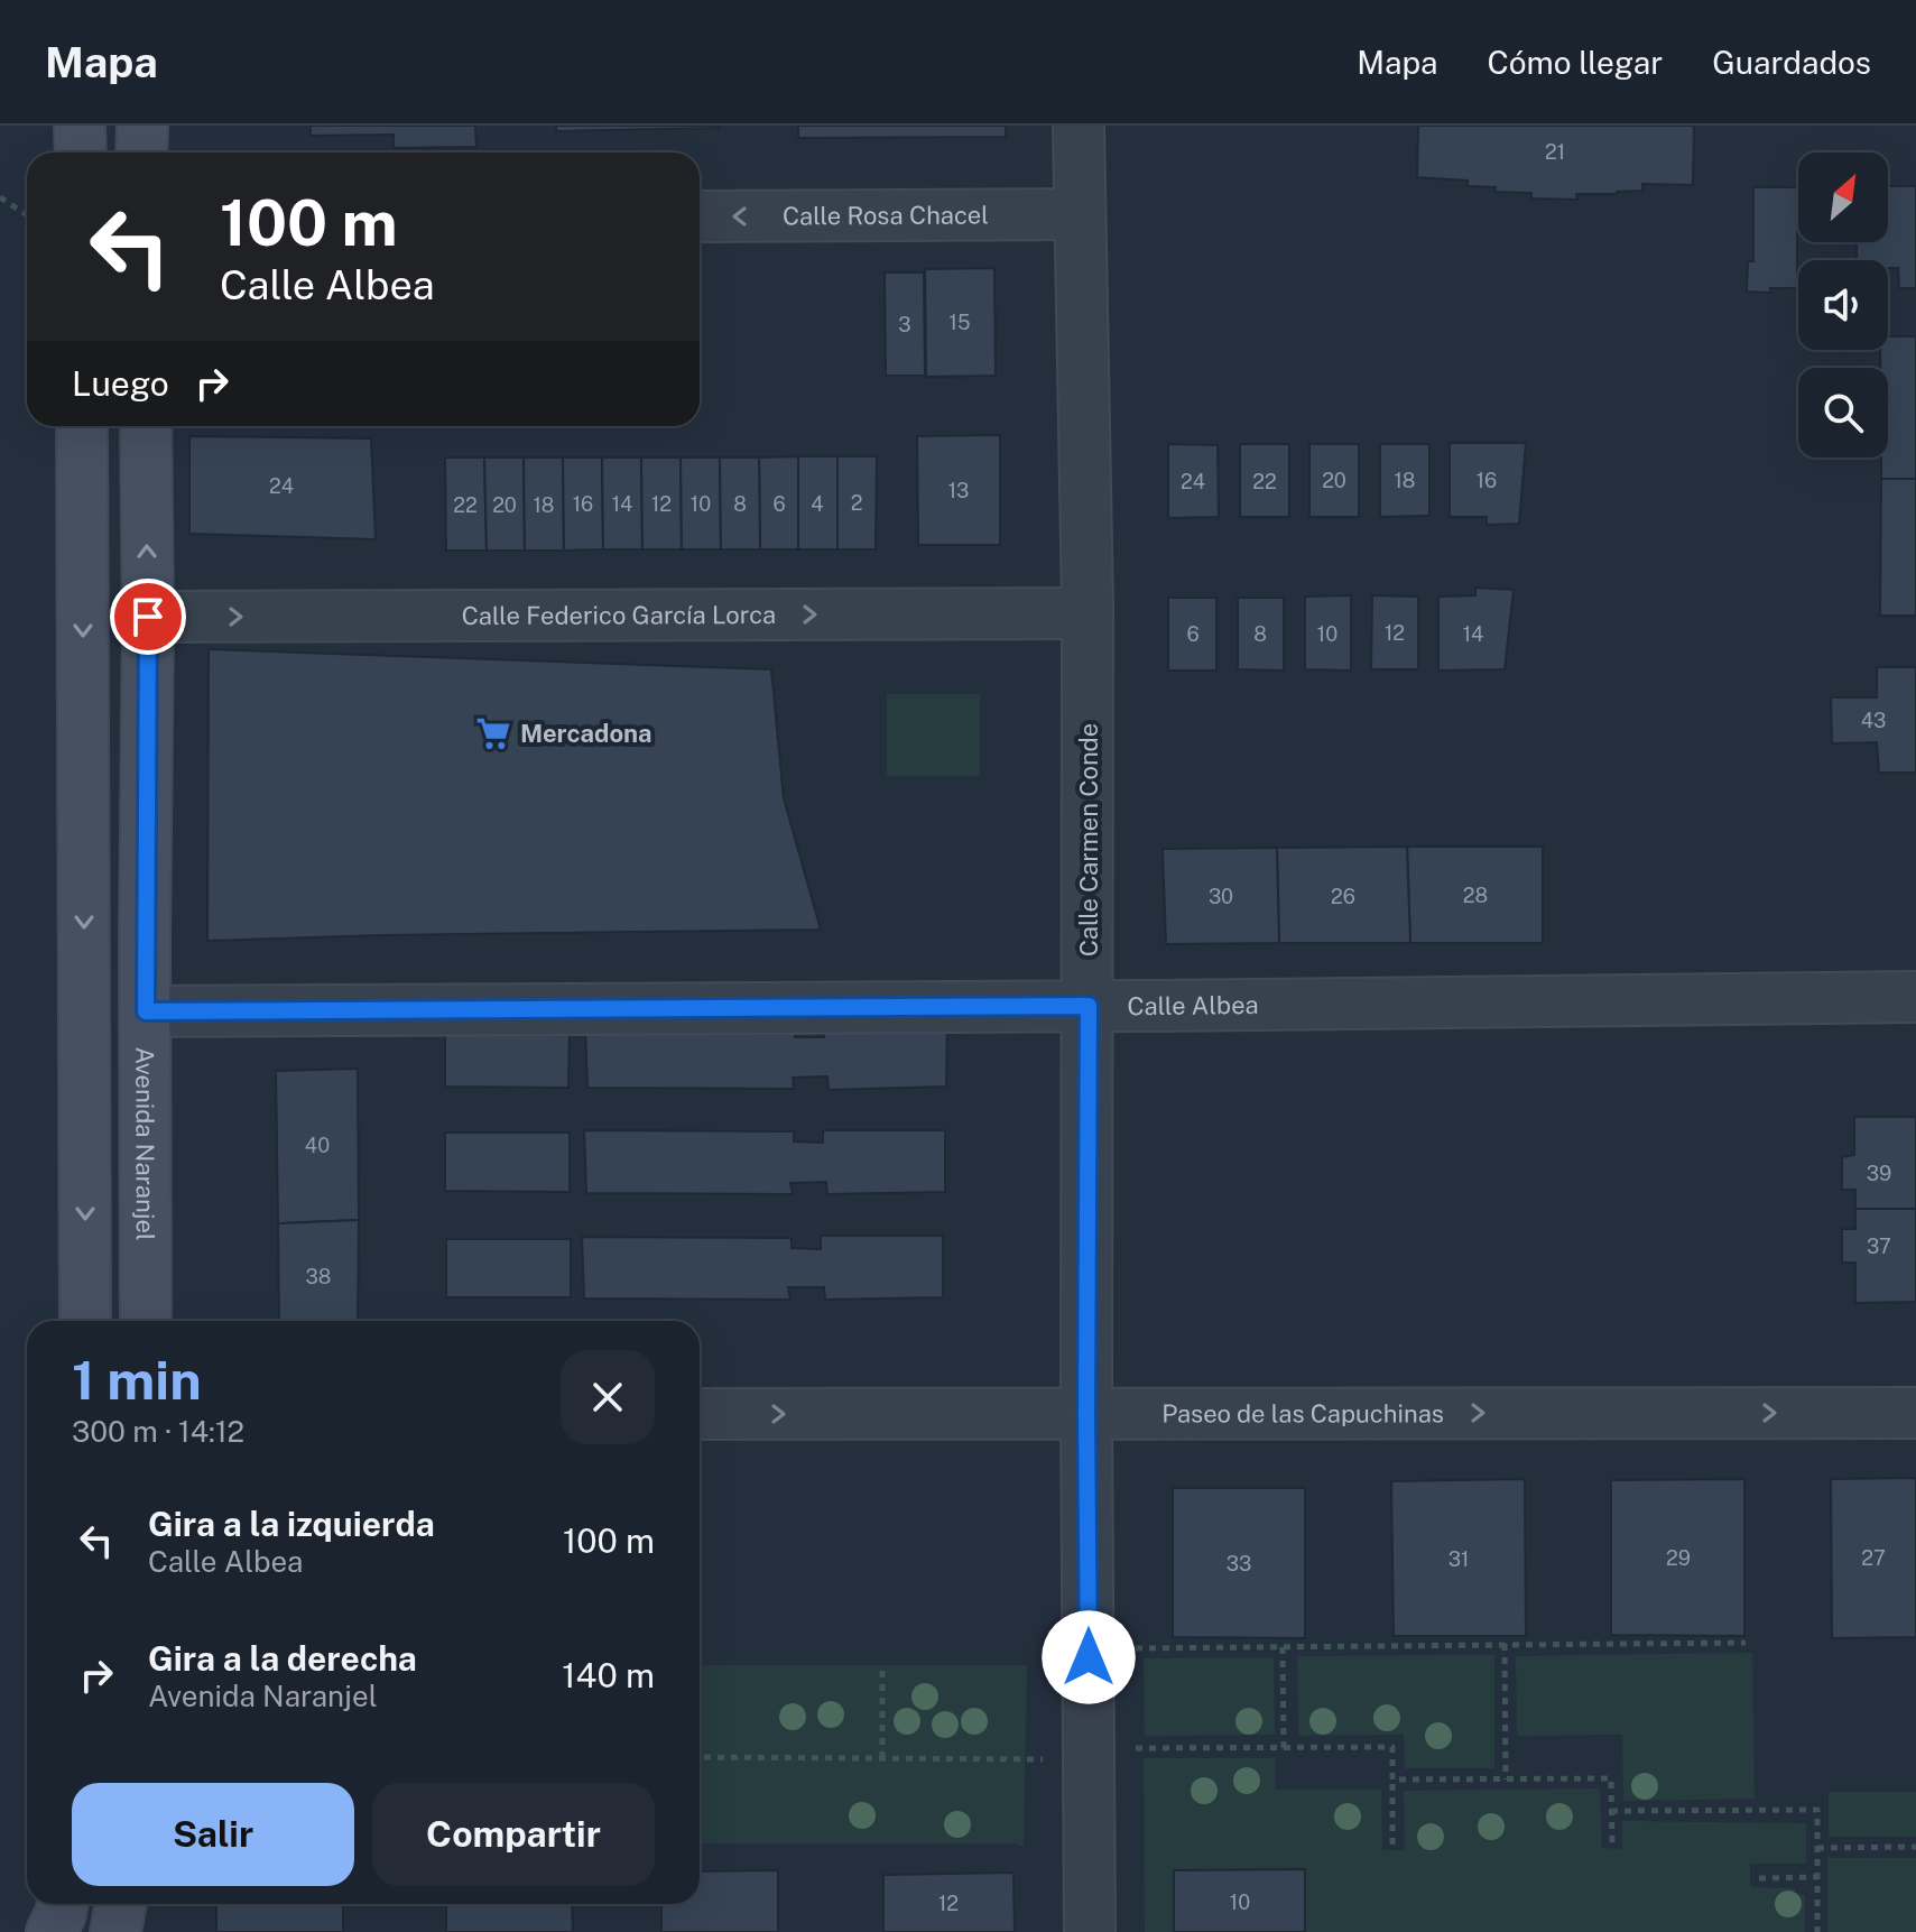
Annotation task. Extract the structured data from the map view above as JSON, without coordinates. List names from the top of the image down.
{
  "streets": {
    "street": [
      "Calle Rosa Chacel",
      "Calle Federico García Lorca",
      "Calle Carmen Conde",
      "Calle Albea",
      "Avenida Naranjel",
      "Paseo de las Capuchinas"
    ]
  },
  "crossings": [
    ["Calle Rosa Chacel", "Calle Carmen Conde"],
    ["Calle Federico García Lorca", "Calle Carmen Conde"],
    ["Calle Federico García Lorca", "Avenida Naranjel"],
    ["Calle Carmen Conde", "Calle Albea"],
    ["Calle Carmen Conde", "Paseo de las Capuchinas"],
    ["Calle Albea", "Avenida Naranjel"]
  ],
  "one_way": ["Calle Rosa Chacel", "Calle Federico García Lorca", "Paseo de las Capuchinas"],
  "places": {
    "supermarket": ["Mercadona"]
  },
  "house_numbers": [
    "21",
    "15",
    "3",
    "20",
    "18",
    "16",
    "24",
    "22",
    "24",
    "13",
    "2",
    "16",
    "14",
    "12",
    "10",
    "8",
    "6",
    "4",
    "22",
    "20",
    "18",
    "12",
    "6",
    "8",
    "10",
    "14",
    "43",
    "28",
    "30",
    "26",
    "40",
    "39",
    "37",
    "38",
    "29",
    "27",
    "31",
    "33",
    "10",
    "12"
  ],
  "north": "top right",
  "page": {
    "header": "Mapa",
    "nav": ["Mapa", "Cómo llegar", "Guardados"],
    "turn": ["100 m", "Calle Albea"],
    "then": "Luego",
    "heading": ["1 min", "300 m · 14:12"],
    "list": [
      {
        "name": "Gira a la izquierda",
        "note": "Calle Albea",
        "value": "100 m"
      },
      {
        "name": "Gira a la derecha",
        "note": "Avenida Naranjel",
        "value": "140 m"
      }
    ],
    "buttons": ["Salir", "Compartir"]
  }
}
